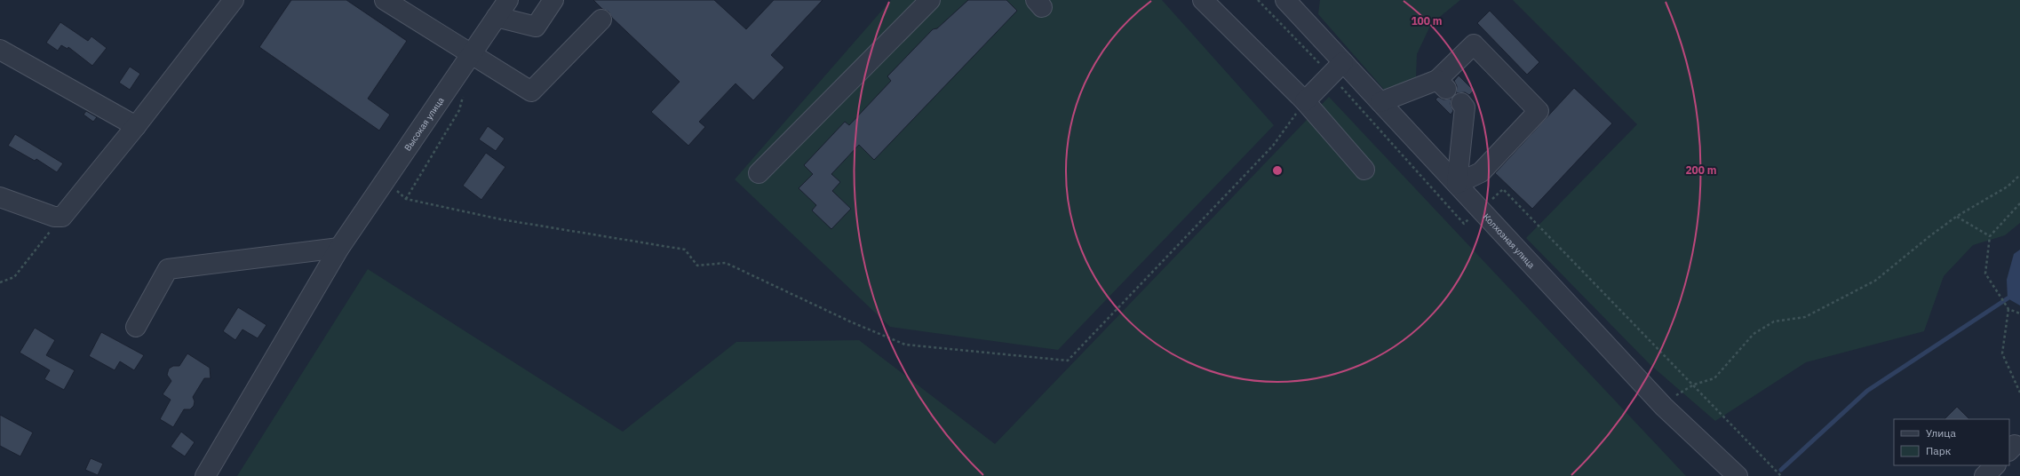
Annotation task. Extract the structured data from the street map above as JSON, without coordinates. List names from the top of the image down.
{
  "streets": {
    "street": ["Высокая улица", "Колхозная улица"]
  },
  "legend": ["Улица", "Парк"],
  "rings": ["100 m", "200 m"]
}
